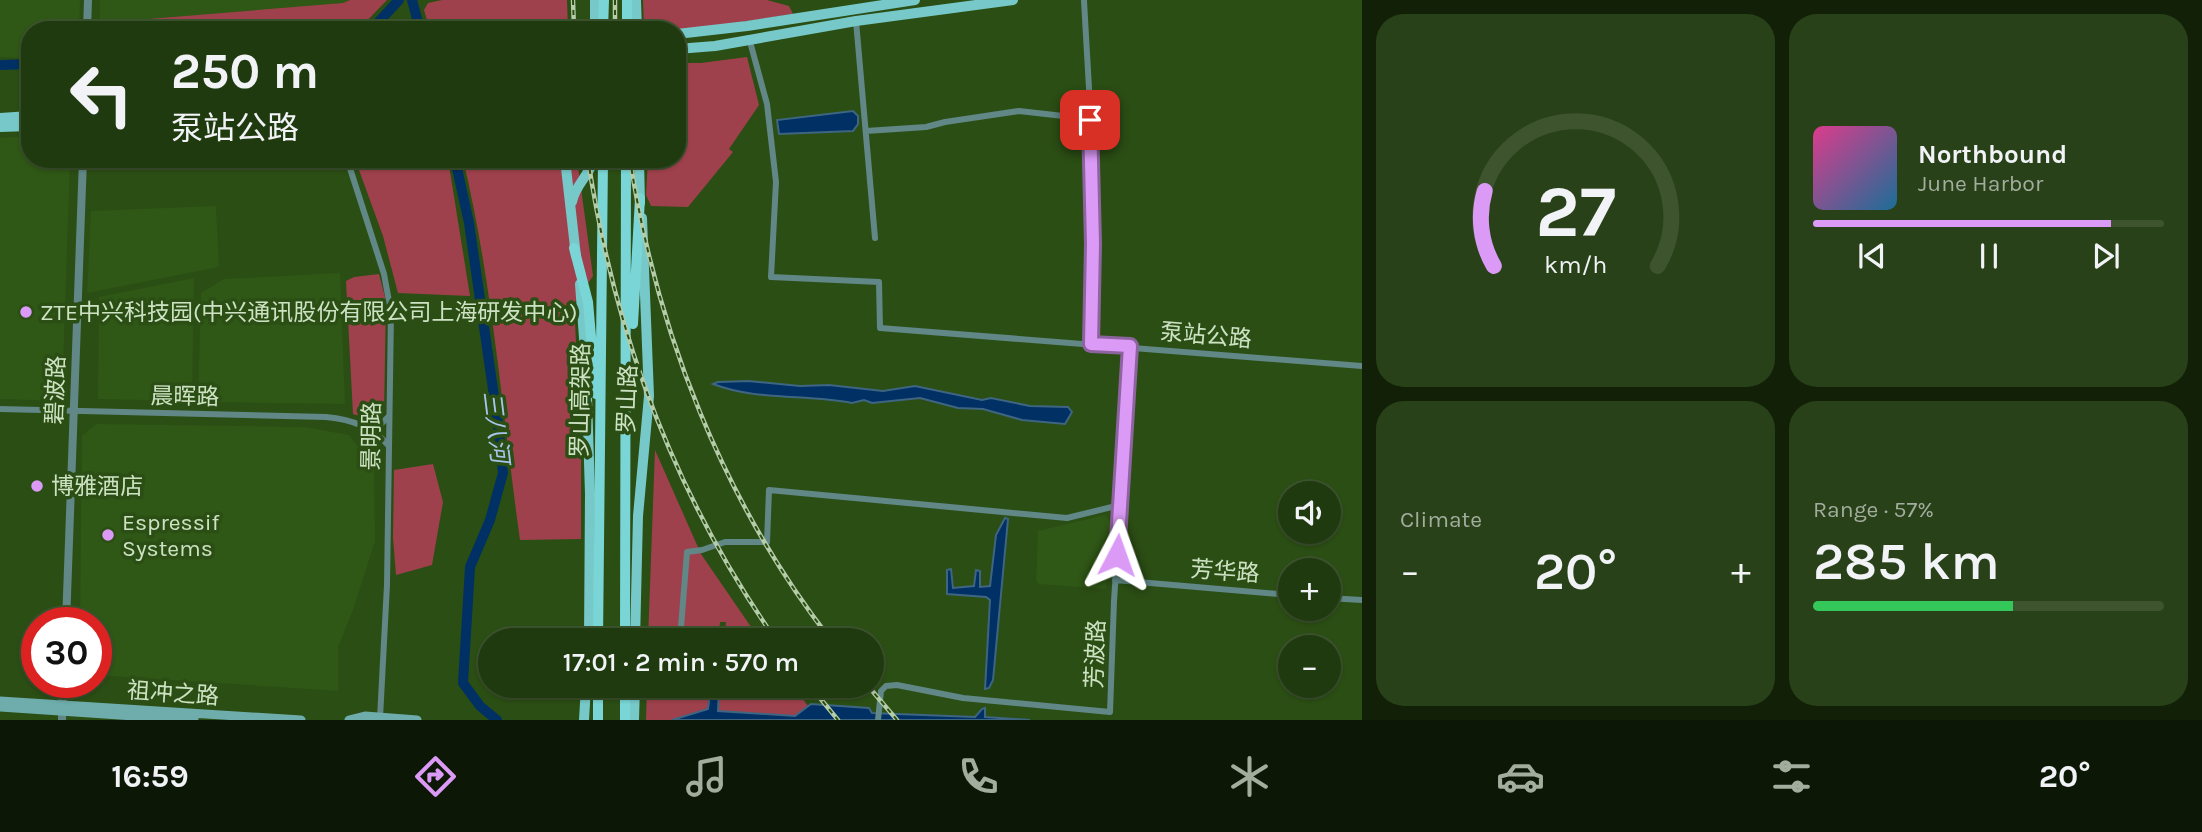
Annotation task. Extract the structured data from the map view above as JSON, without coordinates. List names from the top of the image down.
{
  "streets": {
    "highway": ["罗山高架路"],
    "main road": ["罗山路", "祖冲之路"],
    "street": [
      "泵站公路",
      "碧波路",
      "晨晖路",
      "景明路",
      "芳华路",
      "芳波路"
    ]
  },
  "crossings": [
    ["泵站公路", "芳波路"],
    ["碧波路", "晨晖路"],
    ["晨晖路", "景明路"],
    ["芳华路", "芳波路"]
  ],
  "water": ["三八河"],
  "places": ["ZTE中兴科技园(中兴通讯股份有限公司上海研发中心)", "博雅酒店", "Espressif Systems"],
  "page": {
    "turn": ["250 m", "泵站公路"],
    "song": ["Northbound", "June Harbor"],
    "tile": [
      "Climate",
      ["Range · 57%", "285 km"]
    ],
    "map_buttons": ["+", "−"],
    "heat": ["−", "20°", "+"],
    "limit": "30",
    "trip": "17:01 · 2 min · 570 m",
    "tabs": ["16:59", "20°"],
    "gauge": ["27", "km/h"]
  }
}
